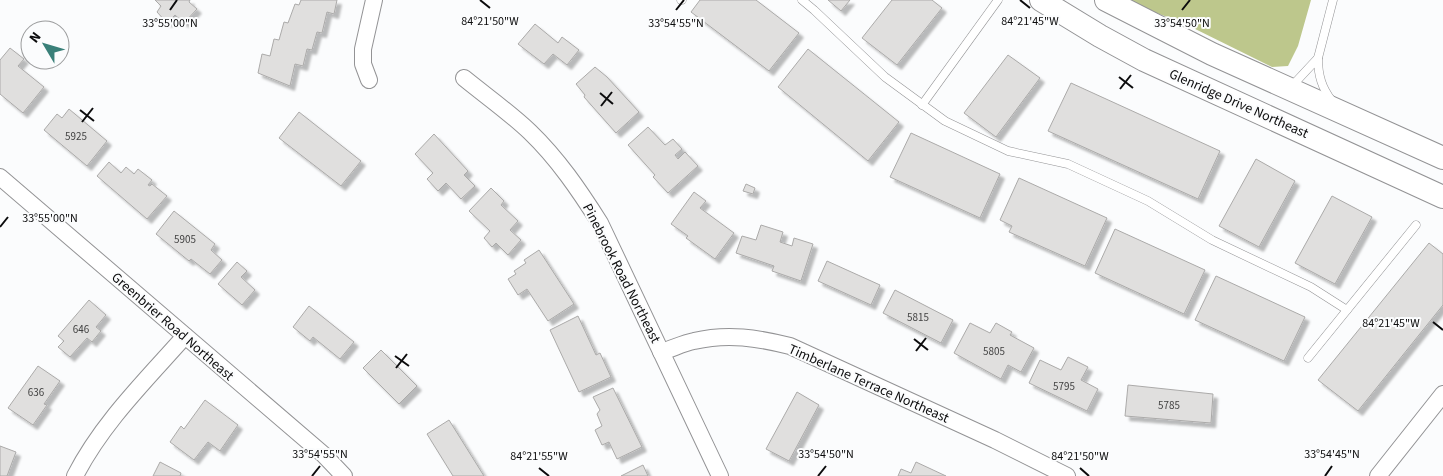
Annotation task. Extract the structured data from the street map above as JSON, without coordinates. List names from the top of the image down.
{
  "streets": {
    "main road": ["Glenridge Drive Northeast"],
    "street": ["Pinebrook Road Northeast", "Greenbrier Road Northeast", "Timberlane Terrace Northeast"]
  },
  "crossings": [
    ["Pinebrook Road Northeast", "Timberlane Terrace Northeast"]
  ],
  "house_numbers": [
    "5925",
    "5905",
    "5815",
    "646",
    "5805",
    "5795",
    "636",
    "5785"
  ],
  "north": "top left",
  "coordinates": [
    "84°21'50\"W",
    "84°21'45\"W",
    "33°55'00\"N",
    "33°54'55\"N",
    "33°54'50\"N",
    "33°54'45\"N",
    "84°21'55\"W"
  ]
}
